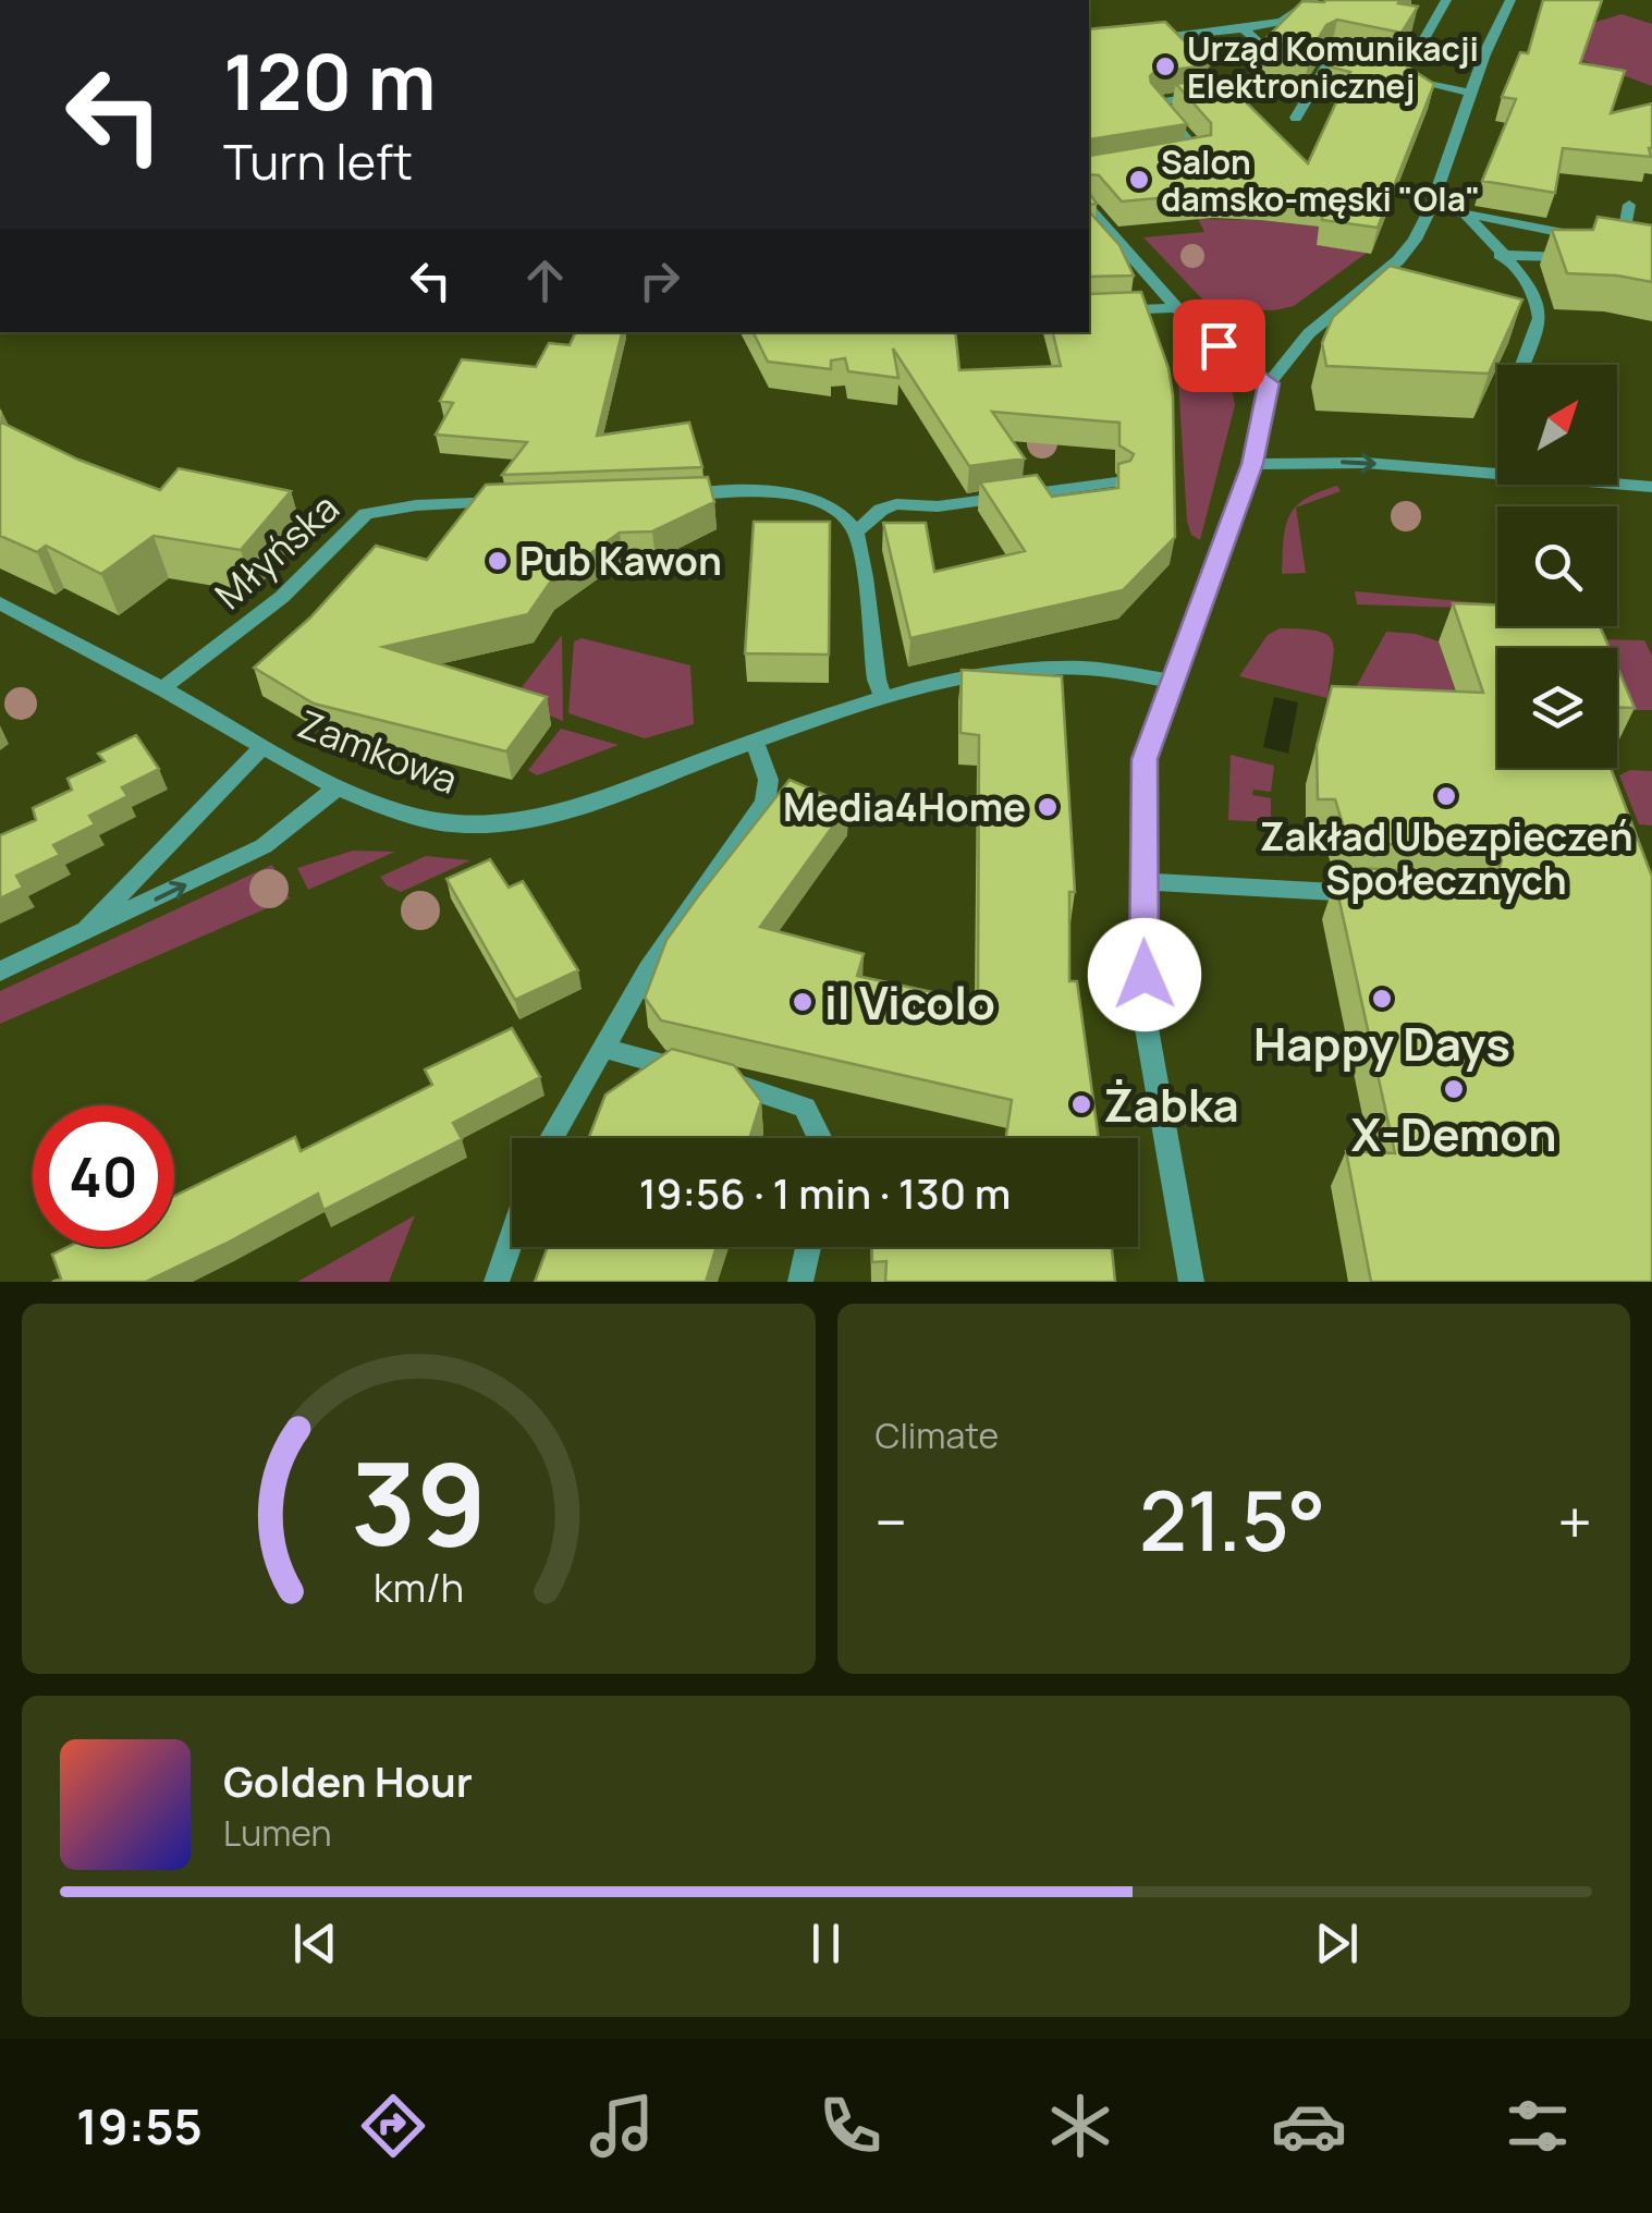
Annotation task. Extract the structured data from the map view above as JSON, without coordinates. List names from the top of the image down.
{
  "streets": {
    "street": ["Młyńska", "Zamkowa"]
  },
  "crossings": [
    ["Młyńska", "Zamkowa"]
  ],
  "places": [
    "Urząd Komunikacji Elektronicznej",
    "Salon damsko-męski \"Ola\"",
    "Pub Kawon",
    "Zakład Ubezpieczeń Społecznych",
    "Media4Home",
    "Happy Days",
    "il Vicolo",
    "X-Demon",
    "Żabka"
  ],
  "north": "top right",
  "page": {
    "turn": ["120 m", "Turn left"],
    "limit": "40",
    "trip": "19:56 · 1 min · 130 m",
    "tile": "Climate",
    "heat": ["−", "21.5°", "+"],
    "song": ["Golden Hour", "Lumen"],
    "tabs": "19:55",
    "gauge": ["39", "km/h"]
  }
}
